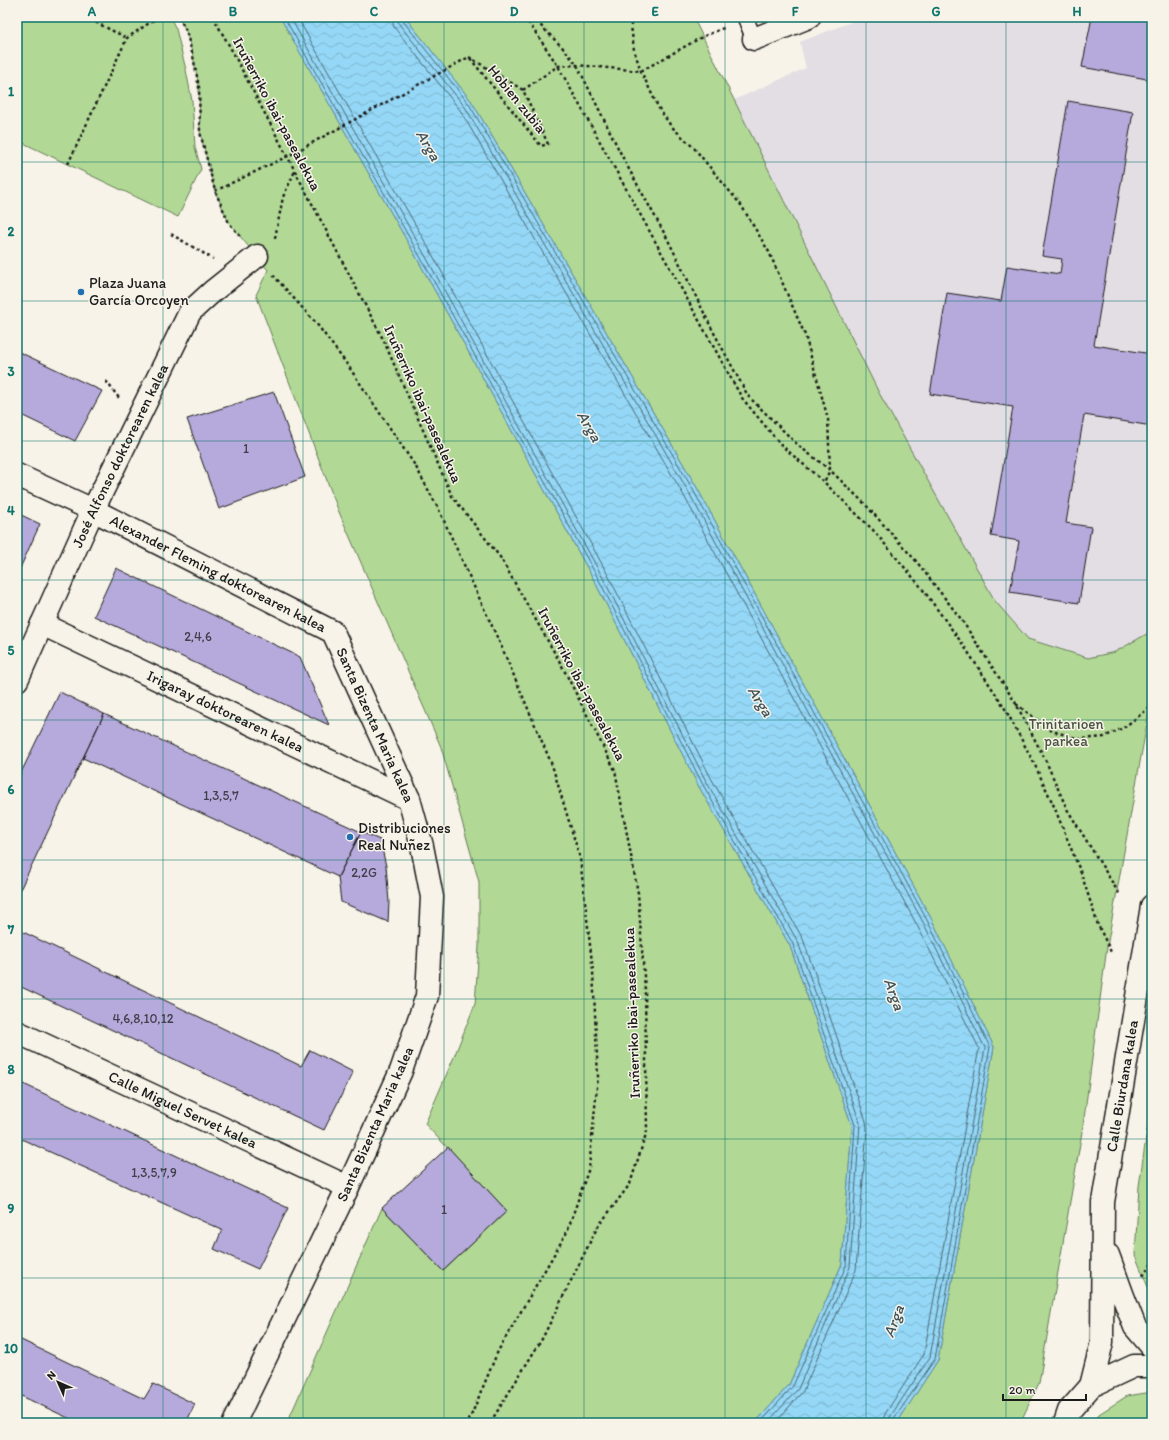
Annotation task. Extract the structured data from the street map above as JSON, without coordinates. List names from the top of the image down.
{
  "streets": {
    "street": [
      "José Alfonso doktorearen kalea",
      "Alexander Fleming doktorearen kalea",
      "Irigaray doktorearen kalea",
      "Santa Bizenta Maria kalea",
      "Calle Biurdana kalea",
      "Calle Miguel Servet kalea"
    ],
    "path": ["Hobien zubia", "Iruñerriko ibai-pasealekua"]
  },
  "crossings": [
    ["Hobien zubia", "Iruñerriko ibai-pasealekua"],
    ["José Alfonso doktorearen kalea", "Alexander Fleming doktorearen kalea"],
    ["José Alfonso doktorearen kalea", "Irigaray doktorearen kalea"],
    ["Alexander Fleming doktorearen kalea", "Santa Bizenta Maria kalea"],
    ["Irigaray doktorearen kalea", "Santa Bizenta Maria kalea"],
    ["Santa Bizenta Maria kalea", "Calle Miguel Servet kalea"]
  ],
  "water": ["Arga"],
  "parks": ["Trinitarioen parkea"],
  "places": ["Plaza Juana García Orcoyen", "Distribuciones Real Nuñez"],
  "house_numbers": [
    "1",
    "2,4,6",
    "1,3,5,7",
    "2,2G",
    "4,6,8,10,12",
    "1,3,5,7,9",
    "1"
  ],
  "scale_bar": "20 m",
  "north": "top left",
  "grid": {
    "columns": [
      "A",
      "B",
      "C",
      "D",
      "E",
      "F",
      "G",
      "H"
    ],
    "rows": [
      "1",
      "2",
      "3",
      "4",
      "5",
      "6",
      "7",
      "8",
      "9",
      "10"
    ]
  }
}
